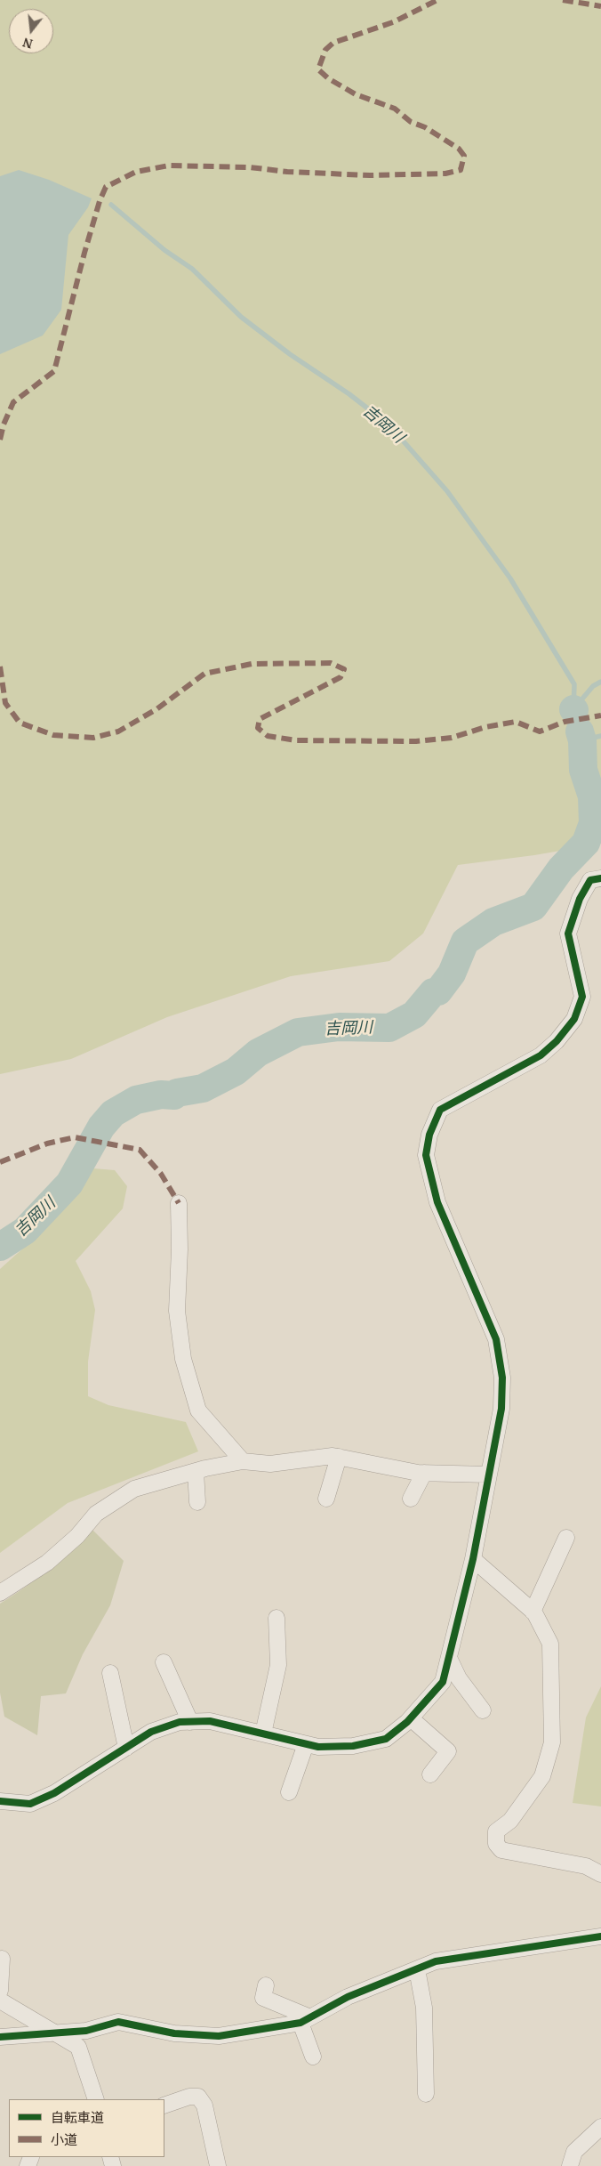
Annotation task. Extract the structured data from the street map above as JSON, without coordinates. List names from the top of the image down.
{
  "water": ["吉岡川"],
  "legend": ["自転車道", "小道"],
  "north": "bottom"
}
